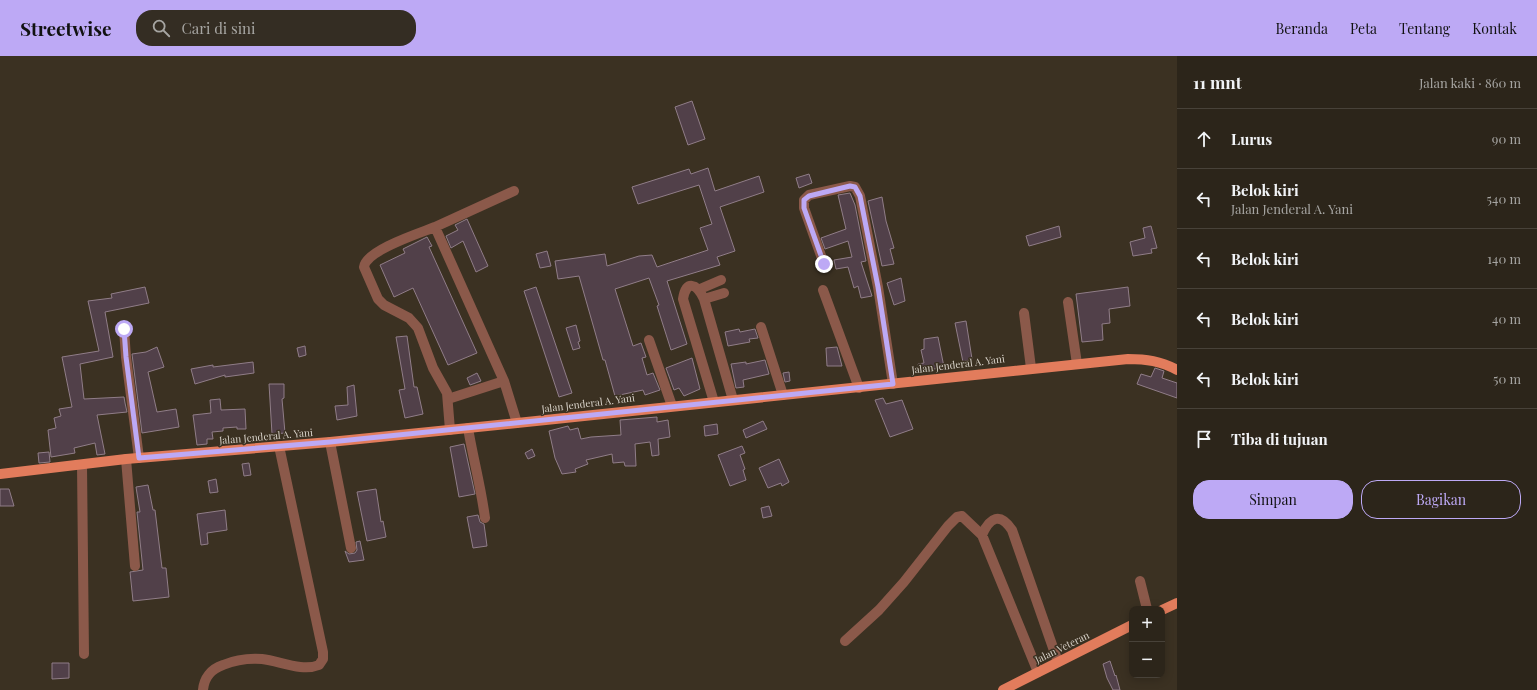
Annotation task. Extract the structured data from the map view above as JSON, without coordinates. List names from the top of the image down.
{
  "streets": {
    "main road": ["Jalan Jenderal A. Yani", "Jalan Veteran"]
  },
  "page": {
    "header": "Streetwise",
    "search": "Cari di sini",
    "nav": [
      "Beranda",
      "Peta",
      "Tentang",
      "Kontak"
    ],
    "heading": ["11 mnt", "Jalan kaki · 860 m"],
    "list": [
      ["Lurus", "90 m"],
      ["Belok kiri", "Jalan Jenderal A. Yani", "540 m"],
      ["Belok kiri", "140 m"],
      ["Belok kiri", "40 m"],
      ["Belok kiri", "50 m"],
      "Tiba di tujuan"
    ],
    "buttons": ["Simpan", "Bagikan"],
    "map_buttons": ["+", "−"]
  }
}
